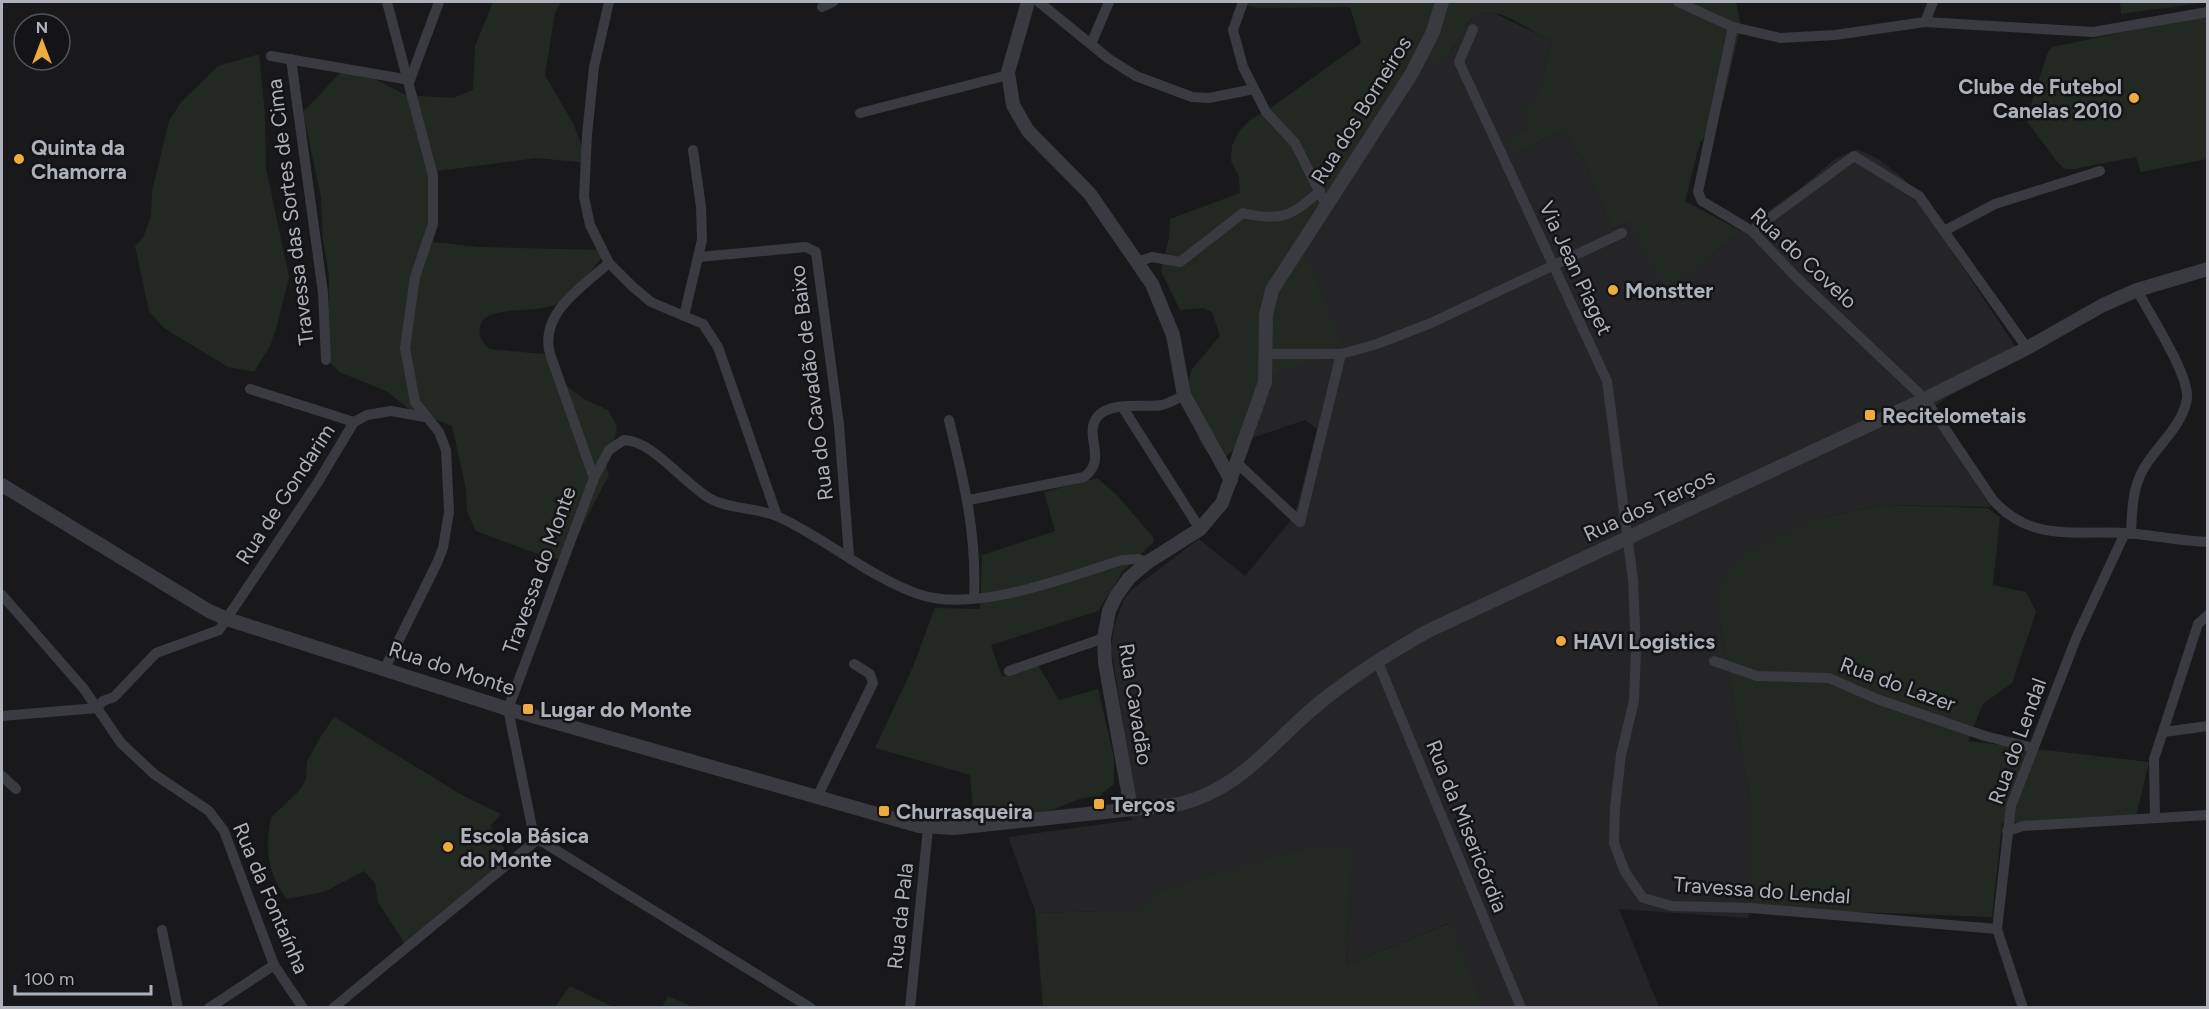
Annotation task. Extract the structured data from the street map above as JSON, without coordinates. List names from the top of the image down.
{
  "streets": {
    "street": [
      "Rua dos Borneiros",
      "Travessa das Sortes de Cima",
      "Rua do Covelo",
      "Via Jean Piaget",
      "Rua do Cavadão de Baixo",
      "Rua de Gondarim",
      "Rua dos Terços",
      "Travessa do Monte",
      "Rua do Monte",
      "Rua do Lazer",
      "Rua Cavadão",
      "Rua do Lendal",
      "Rua da Misericórdia",
      "Travessa do Lendal",
      "Rua da Fontaínha",
      "Rua da Pala"
    ]
  },
  "crossings": [
    ["Rua dos Borneiros", "Rua Cavadão"],
    ["Rua do Covelo", "Rua dos Terços"],
    ["Rua do Covelo", "Rua do Lendal"],
    ["Via Jean Piaget", "Rua dos Terços"],
    ["Via Jean Piaget", "Travessa do Lendal"],
    ["Rua de Gondarim", "Rua do Monte"],
    ["Rua dos Terços", "Rua do Monte"],
    ["Rua dos Terços", "Rua Cavadão"],
    ["Rua dos Terços", "Rua do Lendal"],
    ["Rua dos Terços", "Rua da Misericórdia"],
    ["Rua dos Terços", "Travessa do Lendal"],
    ["Travessa do Monte", "Rua do Monte"],
    ["Rua do Monte", "Rua Cavadão"],
    ["Rua do Monte", "Rua da Pala"],
    ["Rua do Lazer", "Rua do Lendal"],
    ["Rua do Lendal", "Travessa do Lendal"]
  ],
  "places": {
    "other": [
      "Clube de Futebol Canelas 2010",
      "Quinta da Chamorra",
      "Monstter",
      "HAVI Logistics",
      "Escola Básica do Monte"
    ],
    "transit": [
      "Recitelometais",
      "Lugar do Monte",
      "Terços",
      "Churrasqueira"
    ]
  },
  "scale_bar": "100 m",
  "north": "top"
}
